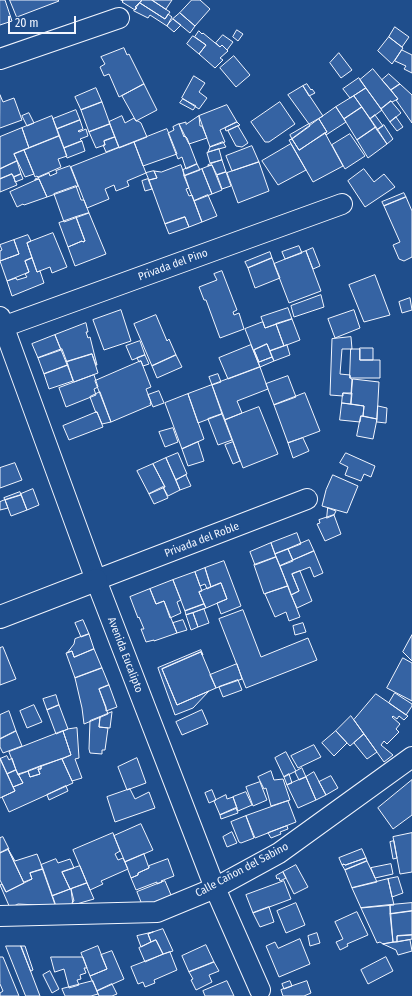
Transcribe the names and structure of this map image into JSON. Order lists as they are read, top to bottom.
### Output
{
  "streets": {
    "street": [
      "Privada del Pino",
      "Privada del Roble",
      "Avenida Eucalipto",
      "Calle Cañon del Sabino"
    ]
  },
  "crossings": [
    ["Privada del Pino", "Avenida Eucalipto"],
    ["Privada del Roble", "Avenida Eucalipto"],
    ["Avenida Eucalipto", "Calle Cañon del Sabino"]
  ],
  "scale_bar": "20 m"
}
